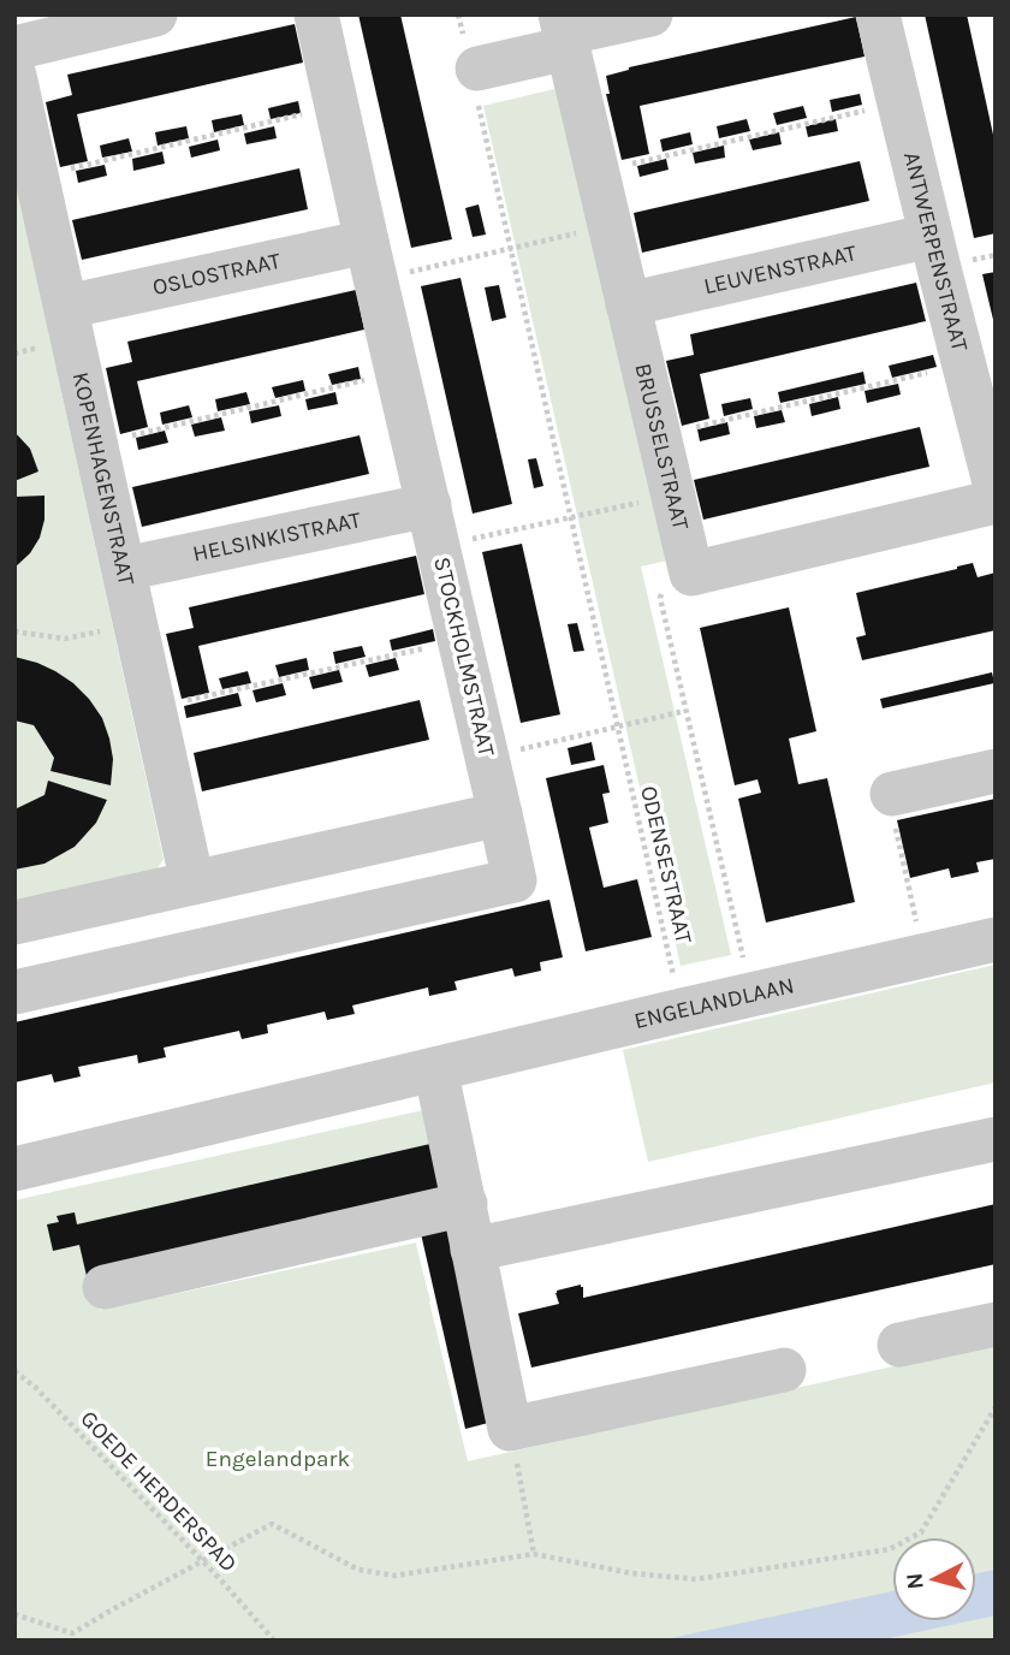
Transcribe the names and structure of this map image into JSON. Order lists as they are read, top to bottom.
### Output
{
  "streets": {
    "street": [
      "ANTWERPENSTRAAT",
      "LEUVENSTRAAT",
      "OSLOSTRAAT",
      "BRUSSELSTRAAT",
      "KOPENHAGENSTRAAT",
      "HELSINKISTRAAT",
      "STOCKHOLMSTRAAT",
      "ENGELANDLAAN"
    ],
    "path": ["ODENSESTRAAT", "GOEDE HERDERSPAD"]
  },
  "crossings": [
    ["ANTWERPENSTRAAT", "LEUVENSTRAAT"],
    ["LEUVENSTRAAT", "BRUSSELSTRAAT"],
    ["OSLOSTRAAT", "KOPENHAGENSTRAAT"],
    ["OSLOSTRAAT", "STOCKHOLMSTRAAT"],
    ["KOPENHAGENSTRAAT", "HELSINKISTRAAT"],
    ["HELSINKISTRAAT", "STOCKHOLMSTRAAT"],
    ["ODENSESTRAAT", "ENGELANDLAAN"]
  ],
  "parks": ["Engelandpark"],
  "north": "left"
}
